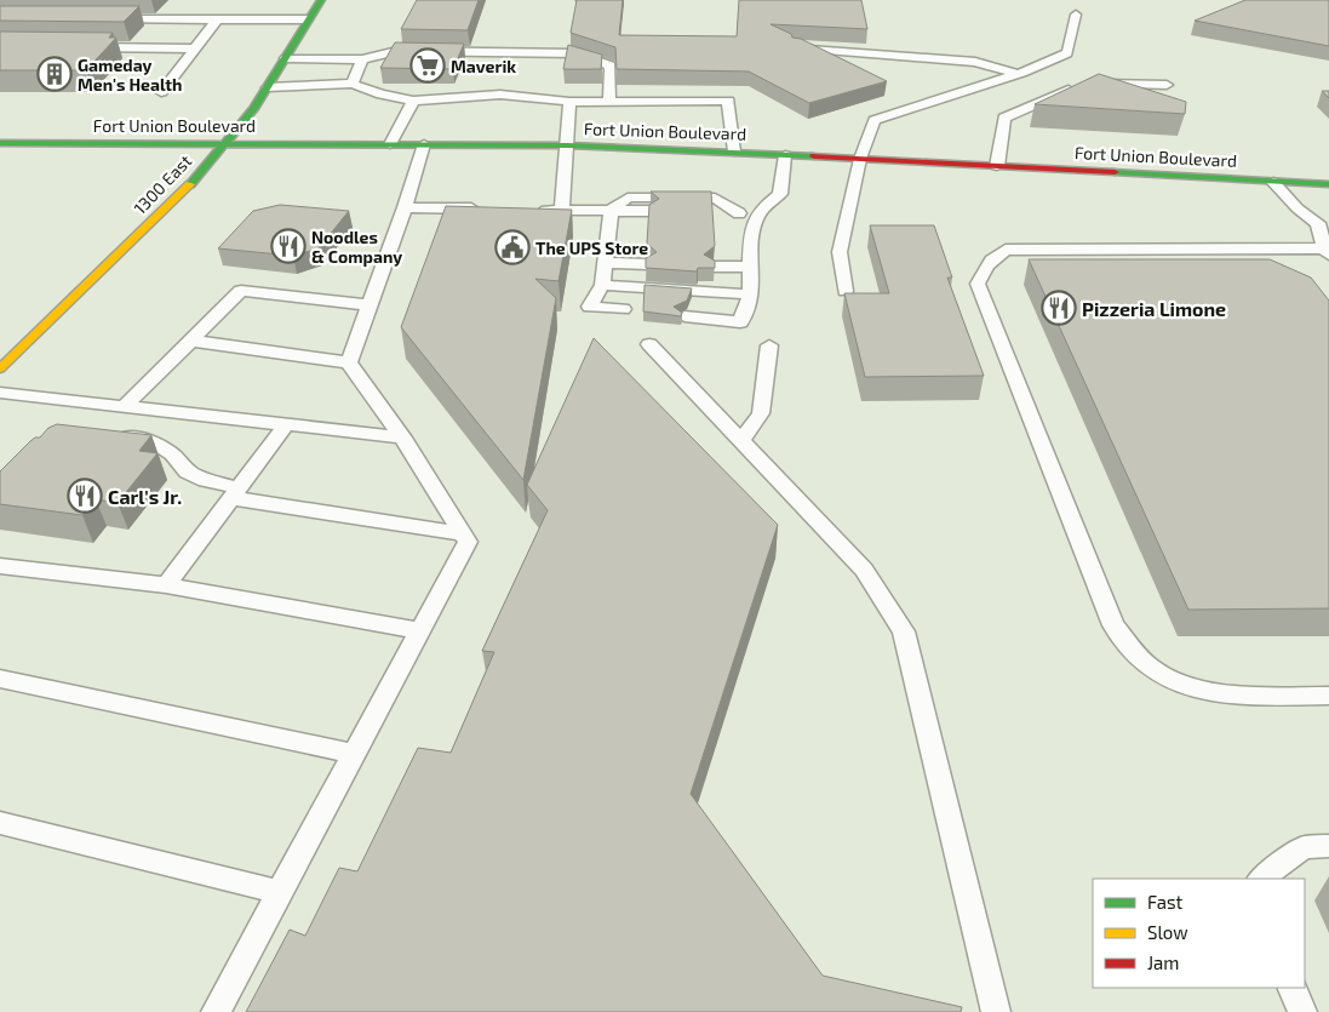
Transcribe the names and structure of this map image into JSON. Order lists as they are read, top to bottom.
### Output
{
  "streets": {
    "main road": ["Fort Union Boulevard", "1300 East"]
  },
  "crossings": [
    ["Fort Union Boulevard", "1300 East"]
  ],
  "places": {
    "supermarket": ["Maverik"],
    "building": ["Gameday Men's Health"],
    "restaurant": ["Noodles & Company", "Pizzeria Limone", "Carl's Jr."],
    "public building": ["The UPS Store"]
  },
  "legend": ["Fast", "Slow", "Jam"]
}
